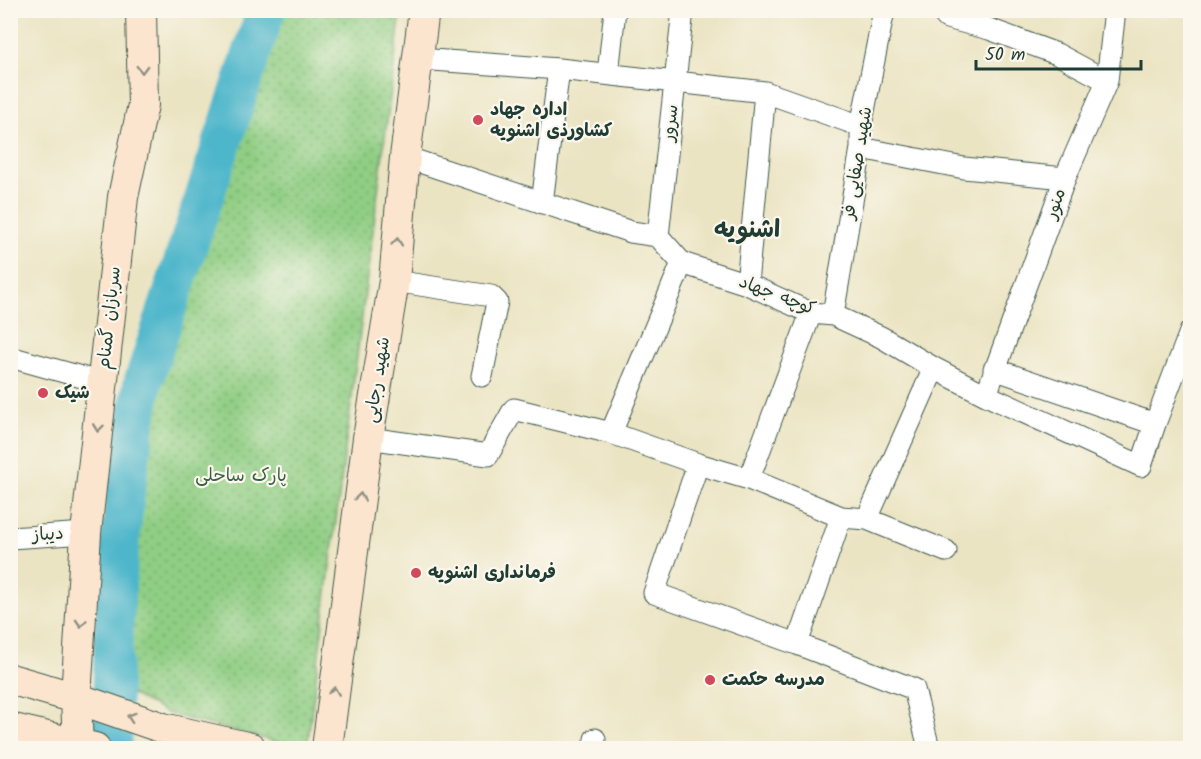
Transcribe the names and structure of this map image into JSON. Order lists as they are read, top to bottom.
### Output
{
  "streets": {
    "street": [
      "سرور",
      "شهید صفایی فر",
      "منور",
      "کوچه جهاد",
      "سربازان گمنام",
      "شهید رجایی",
      "دیباز"
    ]
  },
  "crossings": [
    ["شهید صفایی فر", "کوچه جهاد"],
    ["منور", "کوچه جهاد"],
    ["سربازان گمنام", "دیباز"]
  ],
  "one_way": ["سربازان گمنام", "شهید رجایی"],
  "districts": ["اشنویه"],
  "parks": ["پارک ساحلی"],
  "places": [
    "اداره جهاد کشاورذی اشنویه",
    "شیک",
    "فرمانداری اشنویه",
    "مدرسه حکمت"
  ],
  "scale_bar": "50 m"
}
